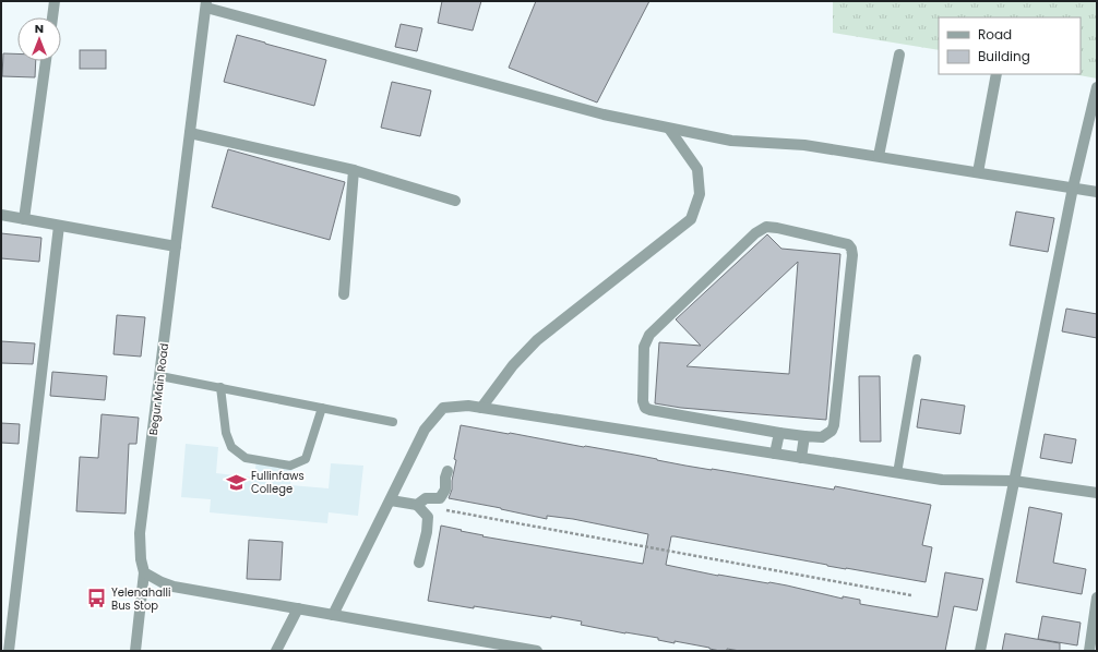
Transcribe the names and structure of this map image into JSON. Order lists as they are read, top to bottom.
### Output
{
  "streets": {
    "street": ["Begur Main Road"]
  },
  "places": {
    "school or university": ["Fullinfaws College"],
    "bus stop": ["Yelenahalli Bus Stop"]
  },
  "legend": ["Road", "Building"],
  "north": "top"
}
